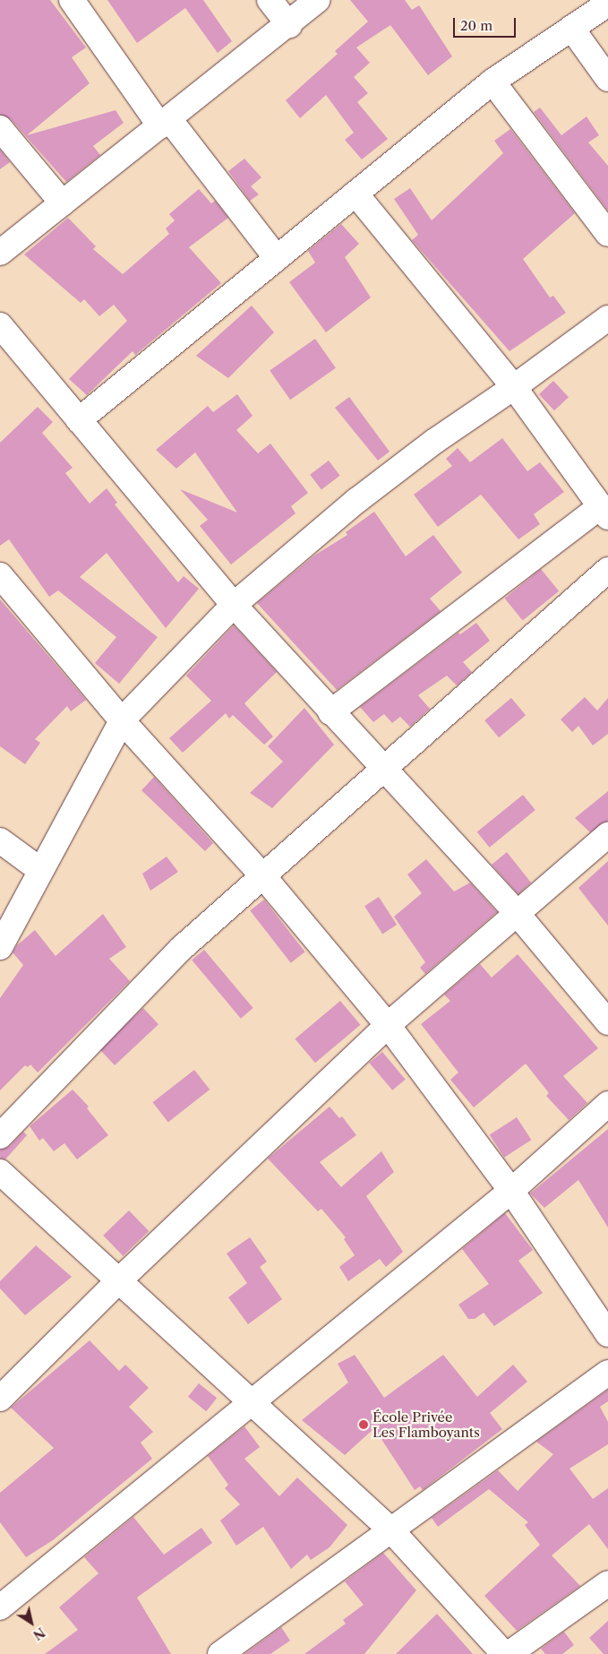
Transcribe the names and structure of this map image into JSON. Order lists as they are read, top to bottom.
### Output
{
  "places": ["École Privée Les Flamboyants"],
  "scale_bar": "20 m",
  "north": "bottom right"
}
